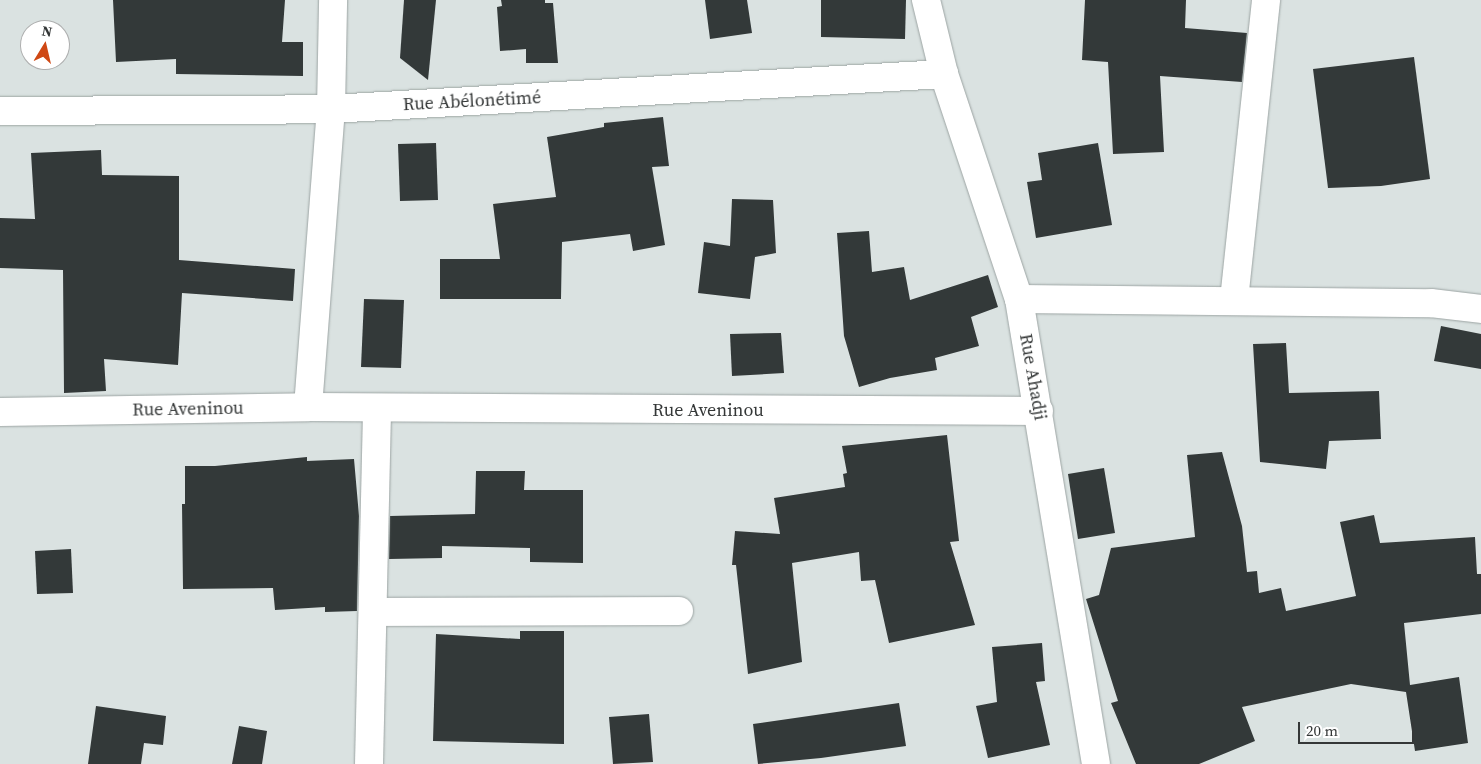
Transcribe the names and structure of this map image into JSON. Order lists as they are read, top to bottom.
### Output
{
  "streets": {
    "street": ["Rue Abélonétimé", "Rue Ahadji", "Rue Aveninou"]
  },
  "crossings": [
    ["Rue Abélonétimé", "Rue Ahadji"],
    ["Rue Ahadji", "Rue Aveninou"]
  ],
  "scale_bar": "20 m",
  "north": "top"
}
